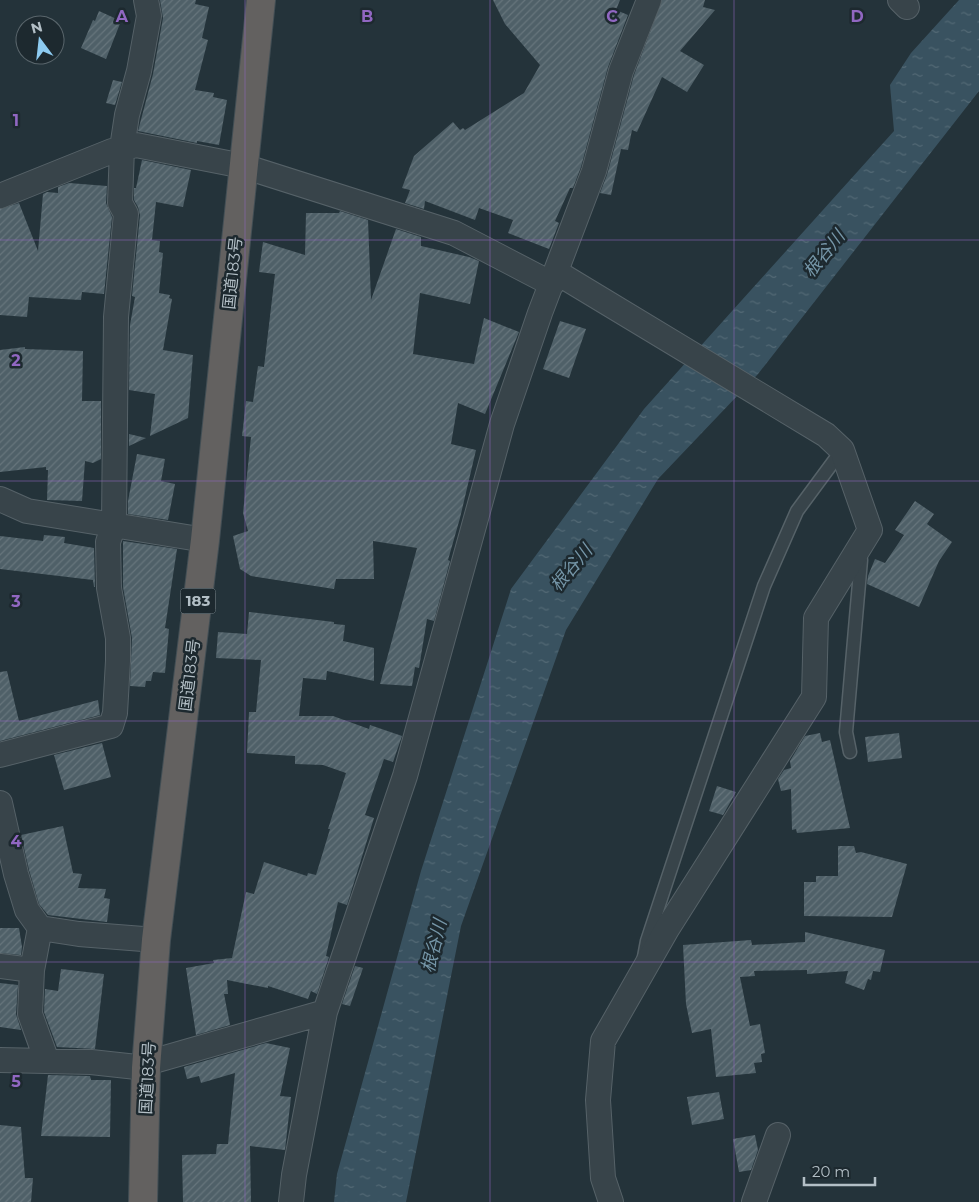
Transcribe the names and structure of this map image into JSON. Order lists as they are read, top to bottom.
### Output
{
  "streets": {
    "highway": ["国道183号", "183"]
  },
  "water": ["根谷川"],
  "scale_bar": "20 m",
  "north": "top",
  "grid": {
    "columns": [
      "A",
      "B",
      "C",
      "D"
    ],
    "rows": [
      "1",
      "2",
      "3",
      "4",
      "5"
    ]
  }
}
